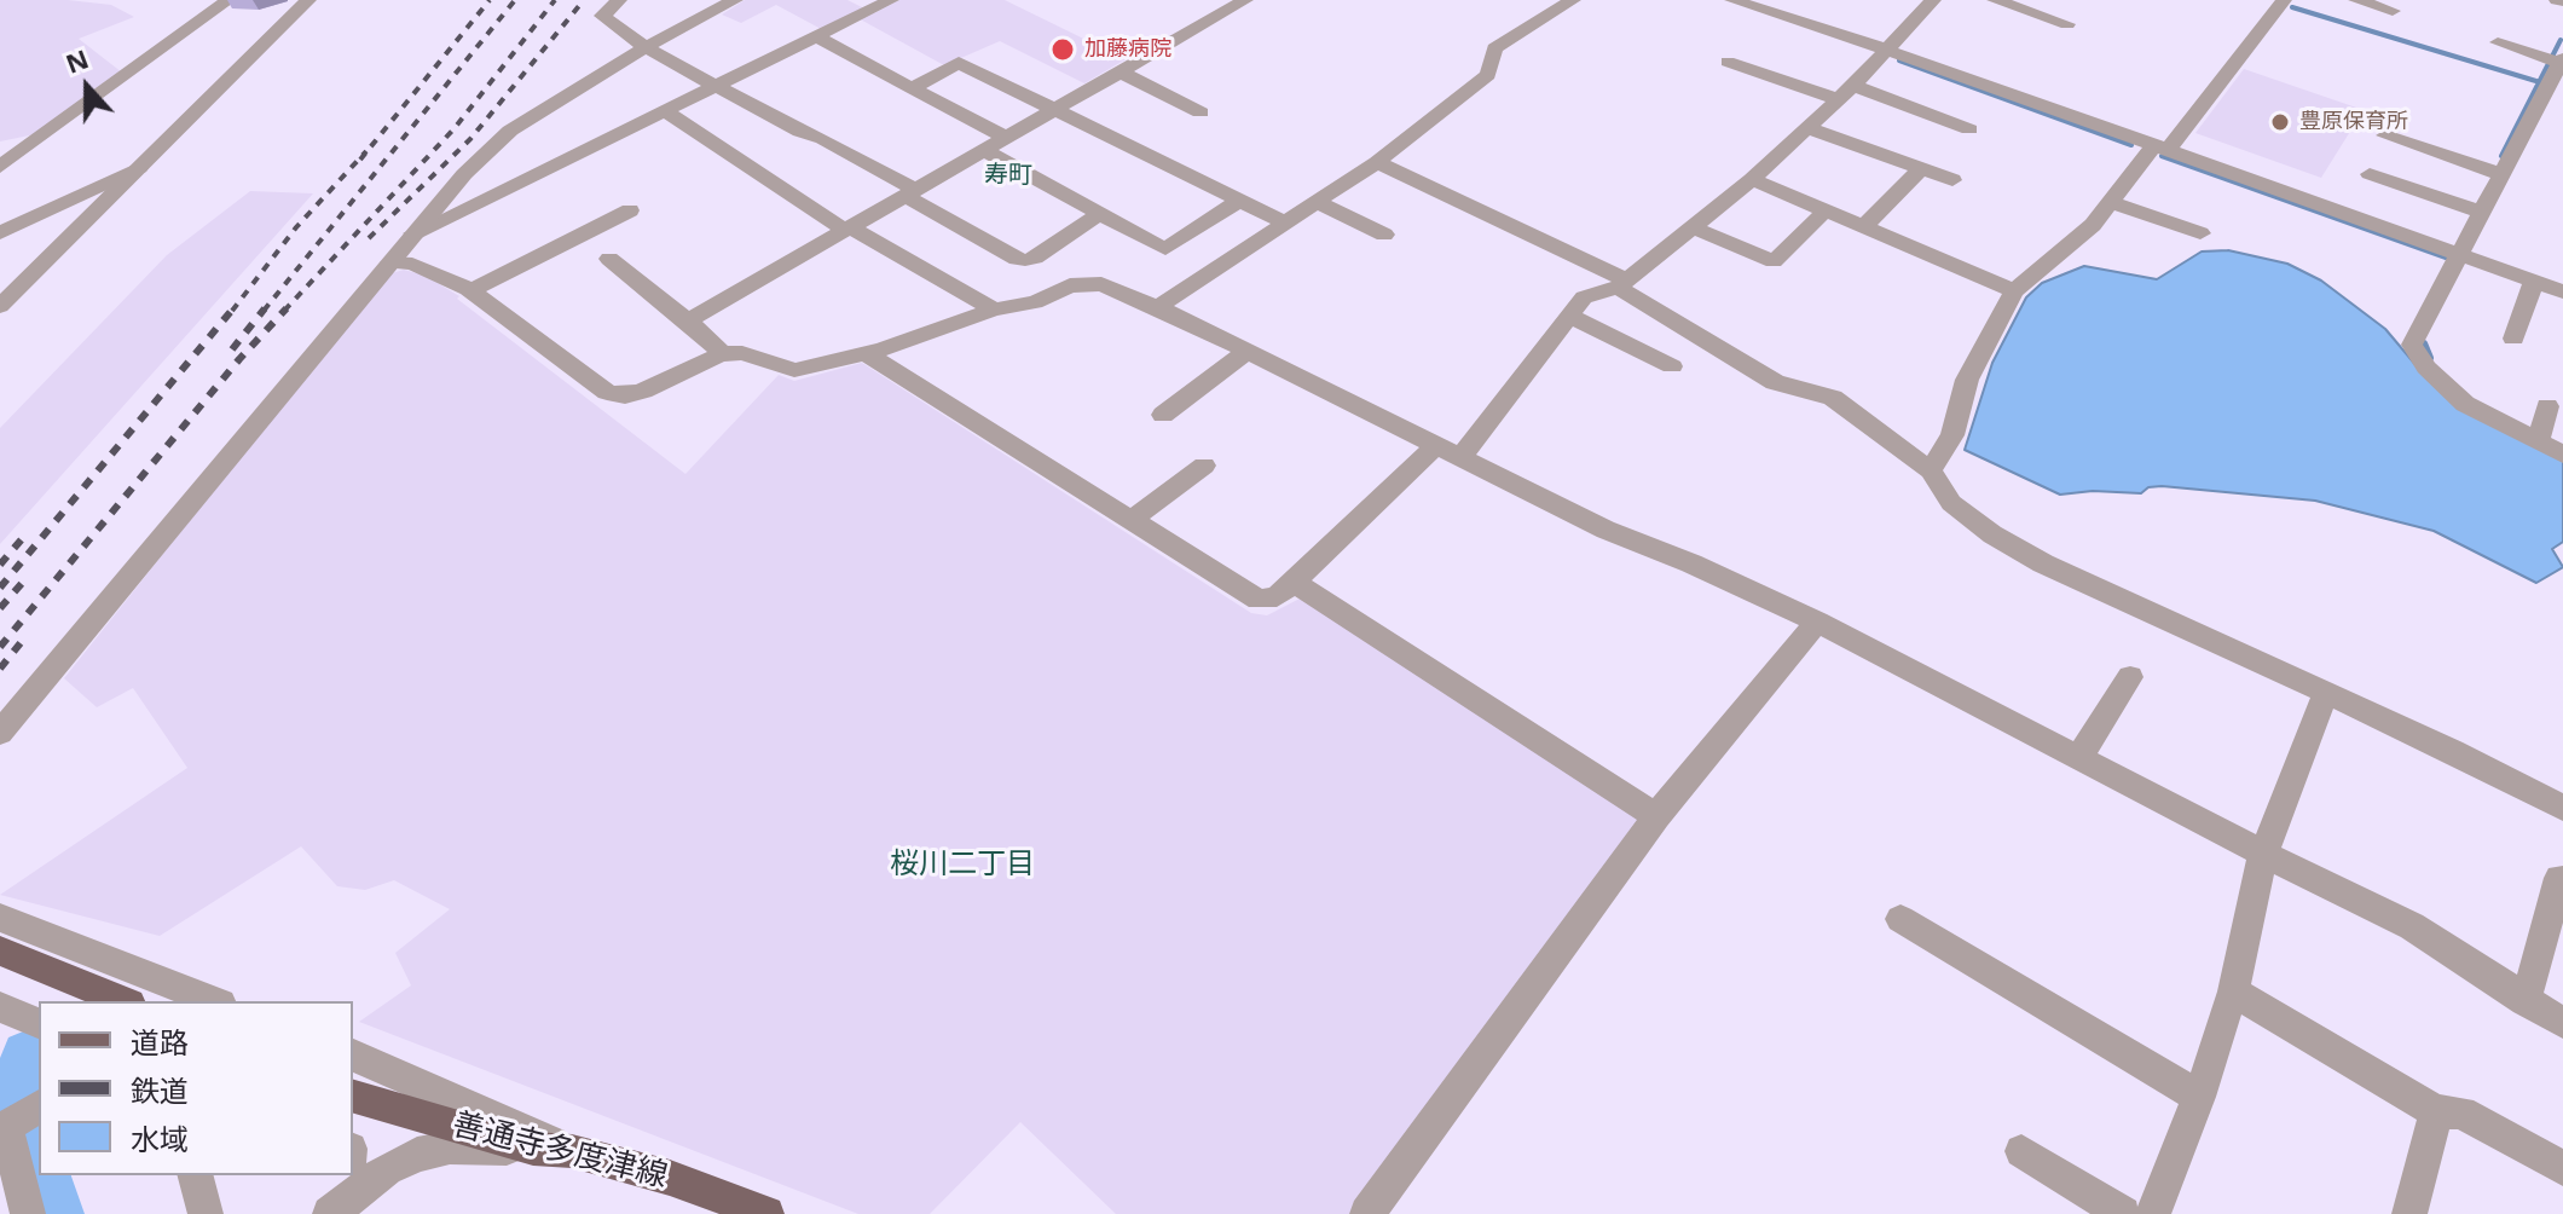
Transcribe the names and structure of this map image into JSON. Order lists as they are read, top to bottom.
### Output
{
  "streets": {
    "main road": ["善通寺多度津線"]
  },
  "districts": ["寿町", "桜川二丁目"],
  "places": ["加藤病院", "豊原保育所"],
  "legend": ["道路", "鉄道", "水域"],
  "north": "top"
}
